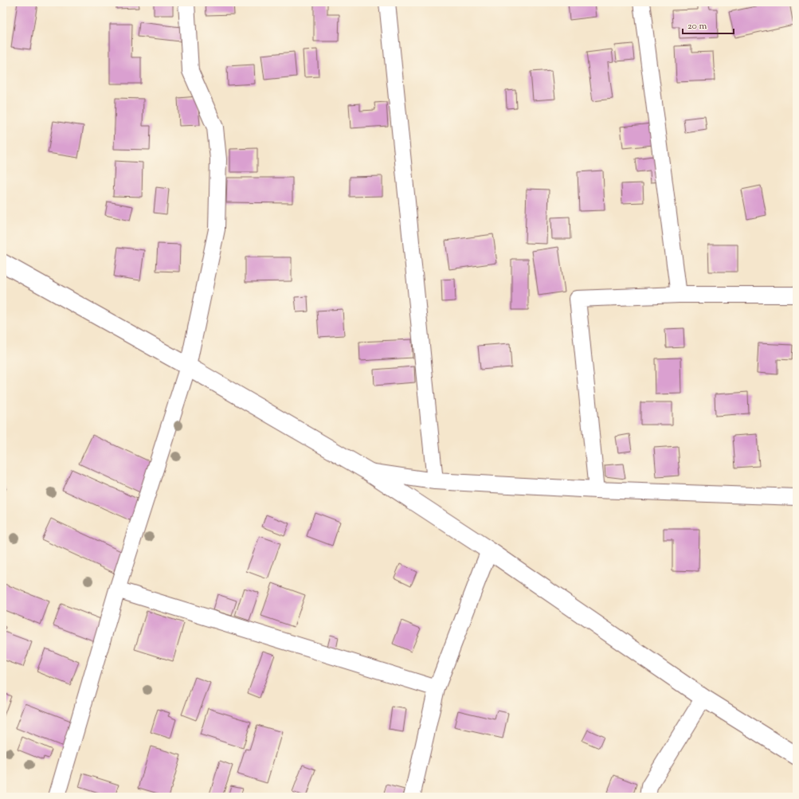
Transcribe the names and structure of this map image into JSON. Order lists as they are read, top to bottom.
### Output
{
  "scale_bar": "20 m"
}
